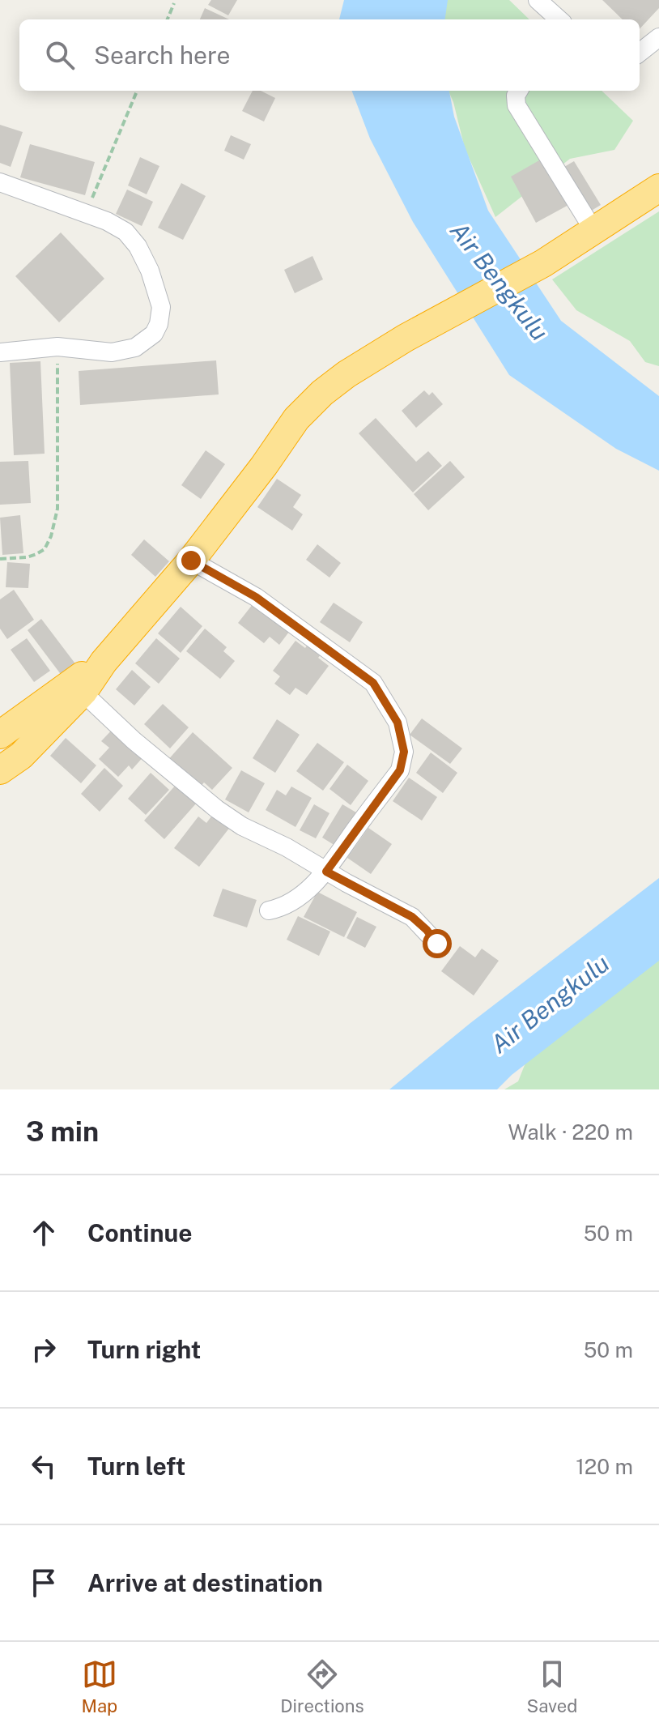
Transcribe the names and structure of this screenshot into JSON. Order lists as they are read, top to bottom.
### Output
{
  "water": ["Air Bengkulu"],
  "page": {
    "search": "Search here",
    "heading": ["3 min", "Walk · 220 m"],
    "list": [
      ["Continue", "50 m"],
      ["Turn right", "50 m"],
      ["Turn left", "120 m"],
      "Arrive at destination"
    ],
    "nav": ["Map", "Directions", "Saved"]
  }
}
